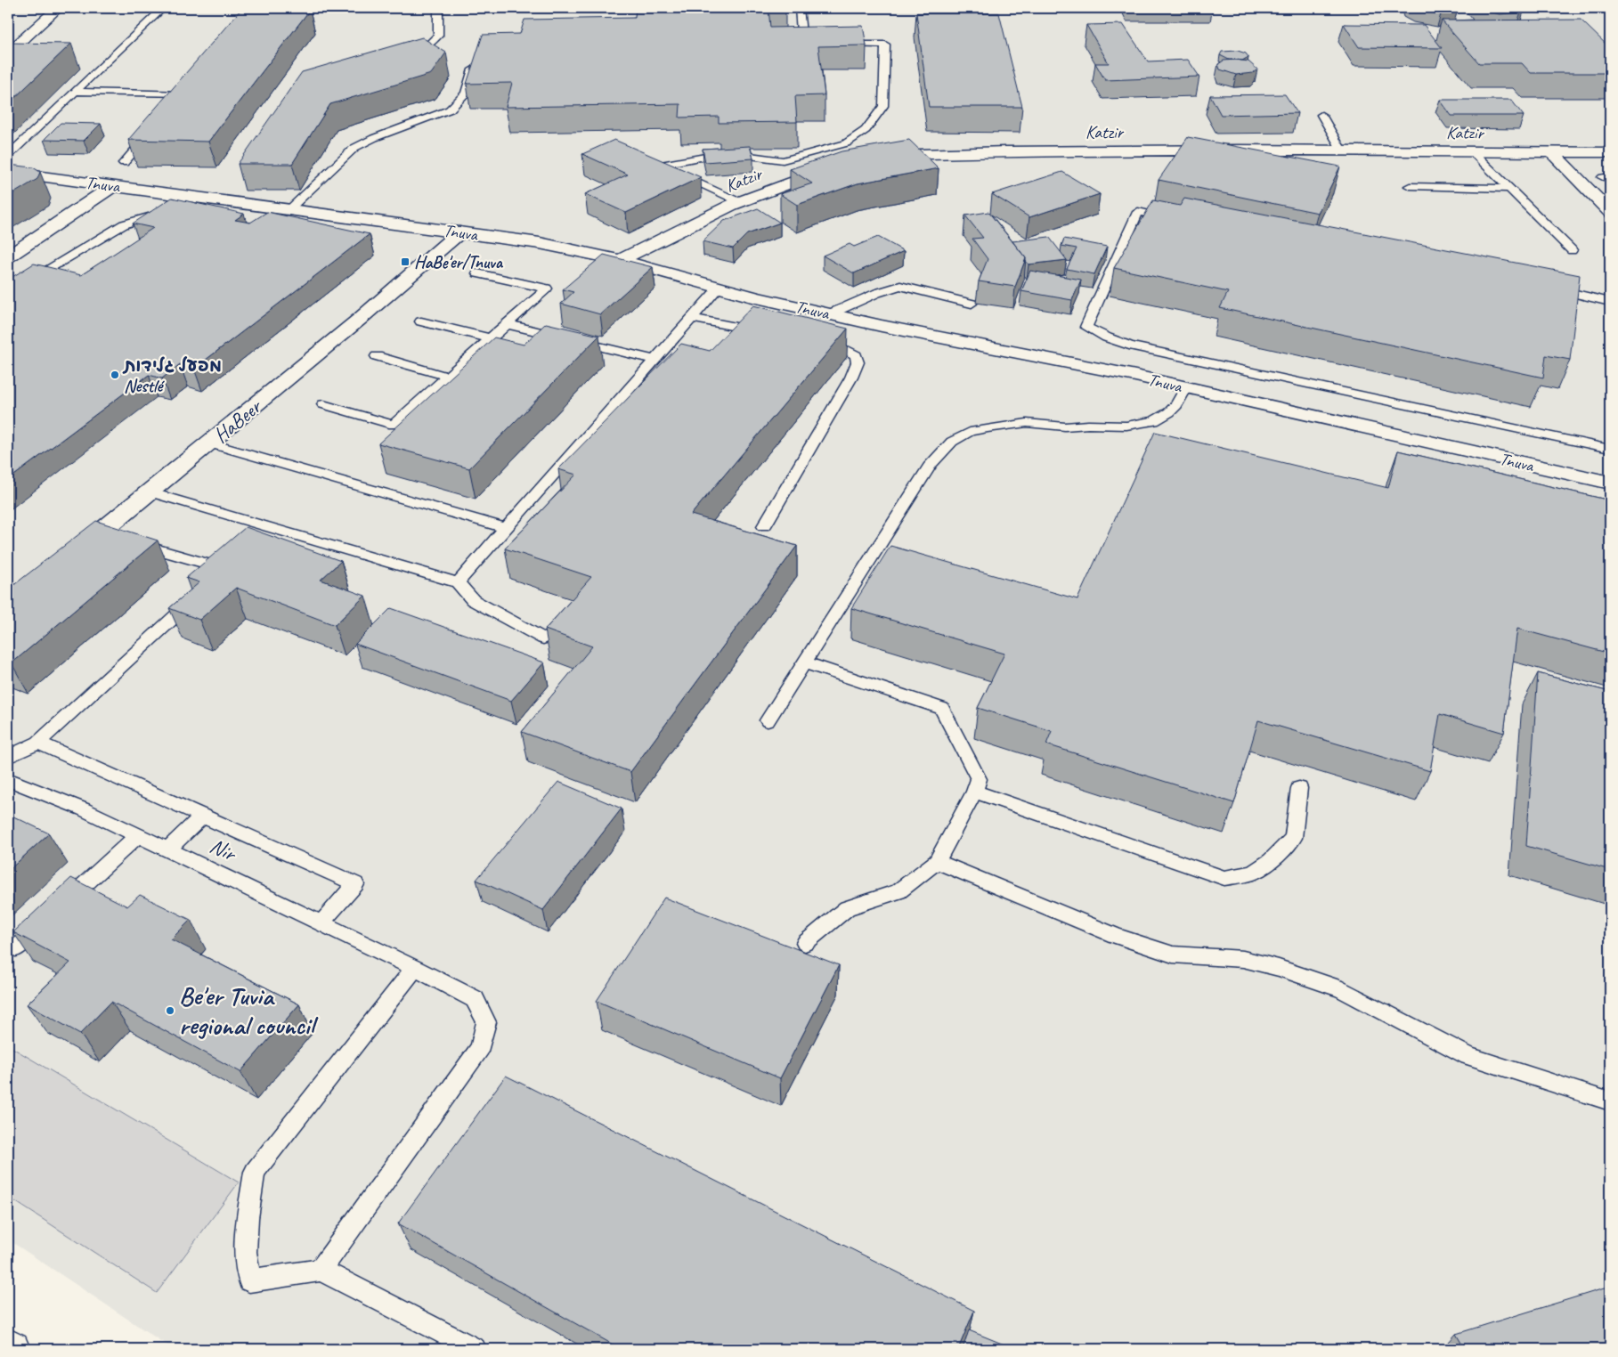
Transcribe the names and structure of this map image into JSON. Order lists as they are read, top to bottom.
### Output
{
  "streets": {
    "main road": ["Katzir", "Tnuva", "HaBeer"],
    "lane": ["Nir"]
  },
  "crossings": [
    ["Katzir", "Tnuva"],
    ["Tnuva", "HaBeer"]
  ],
  "places": {
    "transit": ["HaBe'er/Tnuva"],
    "other": ["מפעל גלידות Nestlé", "Be'er Tuvia regional council"]
  }
}
